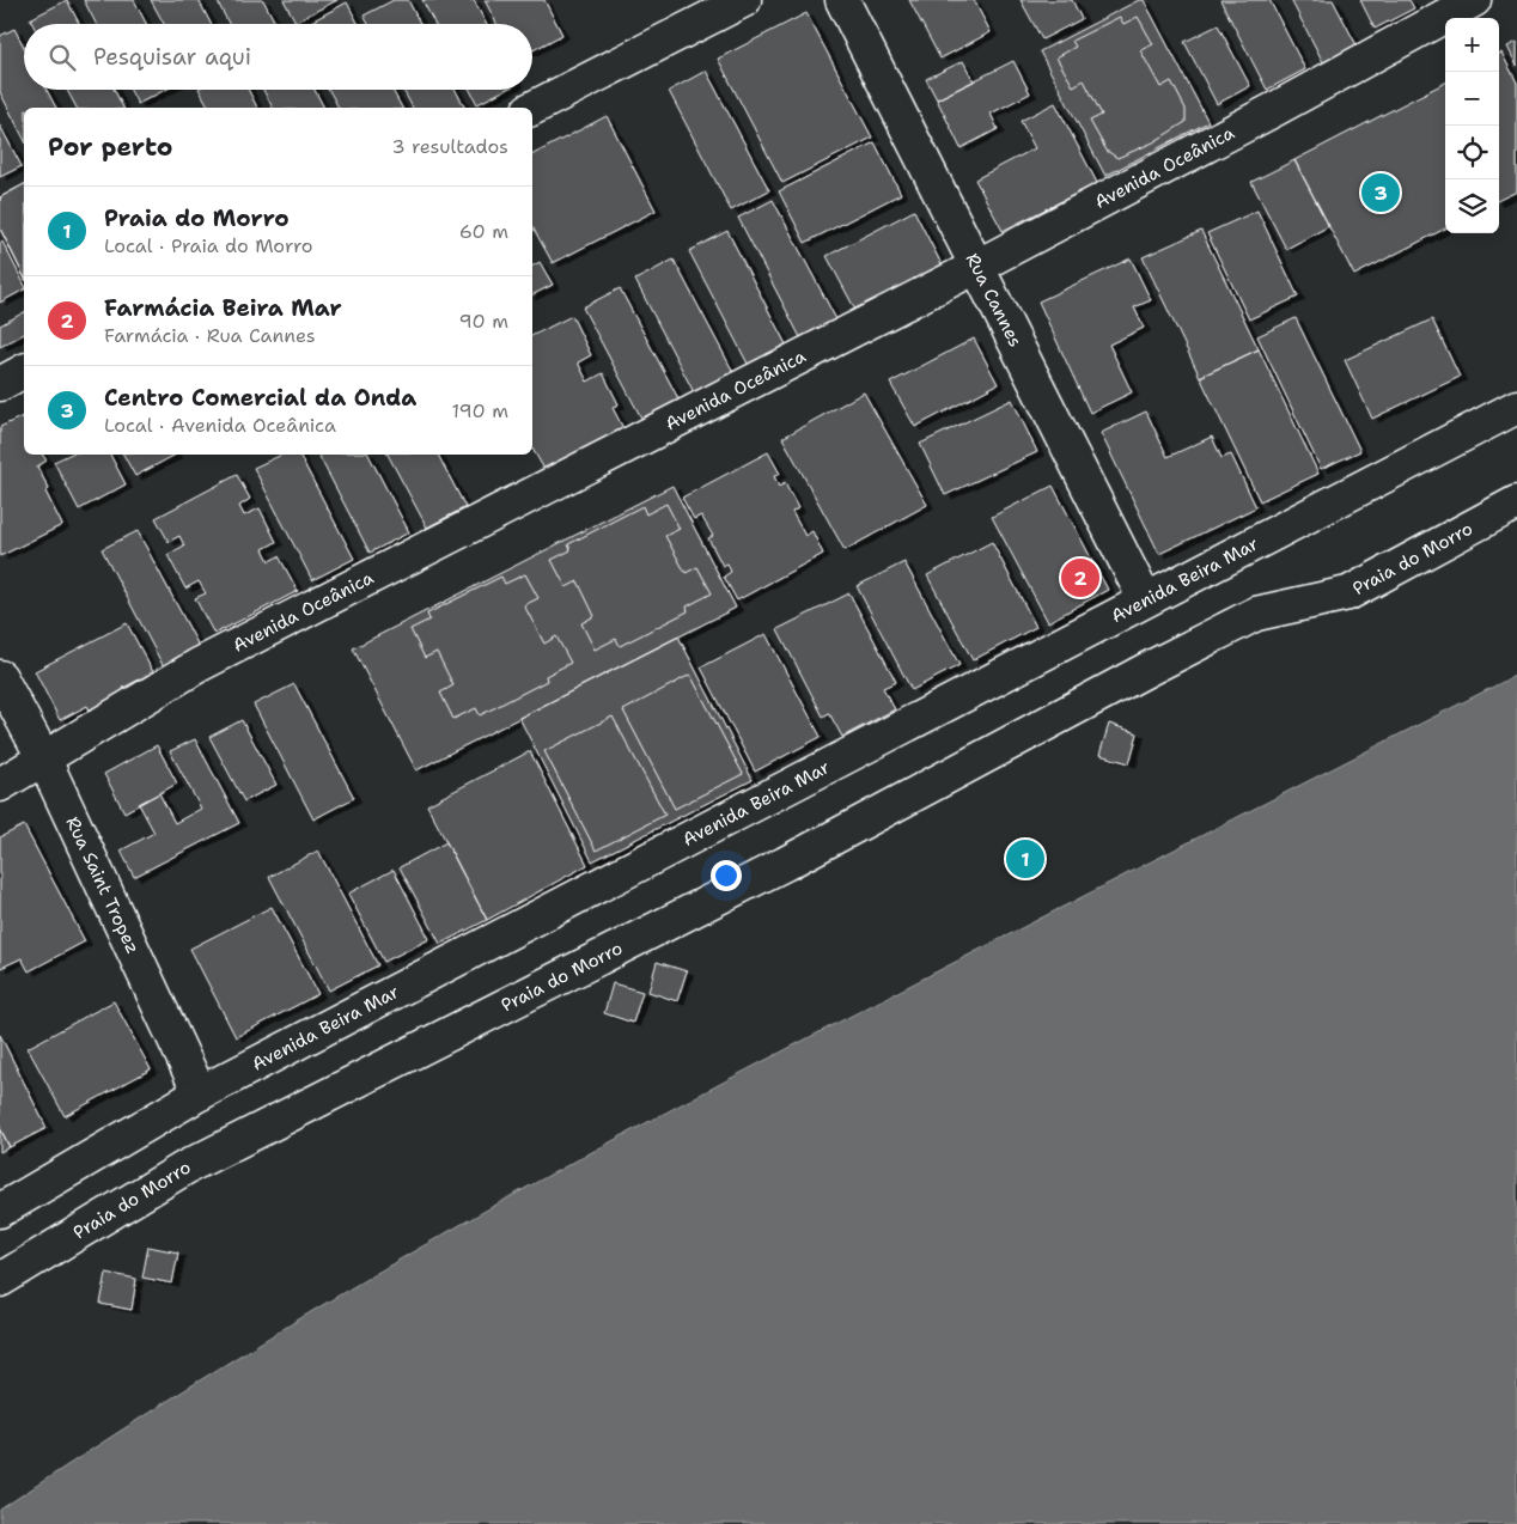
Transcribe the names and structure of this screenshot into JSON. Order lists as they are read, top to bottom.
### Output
{
  "streets": {
    "street": [
      "Avenida Oceânica",
      "Rua Cannes",
      "Praia do Morro",
      "Avenida Beira Mar",
      "Rua Saint Tropez"
    ]
  },
  "crossings": [
    ["Avenida Oceânica", "Rua Cannes"],
    ["Avenida Oceânica", "Rua Saint Tropez"],
    ["Rua Cannes", "Avenida Beira Mar"],
    ["Avenida Beira Mar", "Rua Saint Tropez"]
  ],
  "page": {
    "map_buttons": ["+", "−"],
    "search": "Pesquisar aqui",
    "heading": ["Por perto", "3 resultados"],
    "pins": ["3", "2", "1"],
    "list": [
      {
        "mark": "1",
        "name": "Praia do Morro",
        "note": "Local · Praia do Morro",
        "value": "60 m"
      },
      {
        "mark": "2",
        "name": "Farmácia Beira Mar",
        "note": "Farmácia · Rua Cannes",
        "value": "90 m"
      },
      {
        "mark": "3",
        "name": "Centro Comercial da Onda",
        "note": "Local · Avenida Oceânica",
        "value": "190 m"
      }
    ]
  }
}
